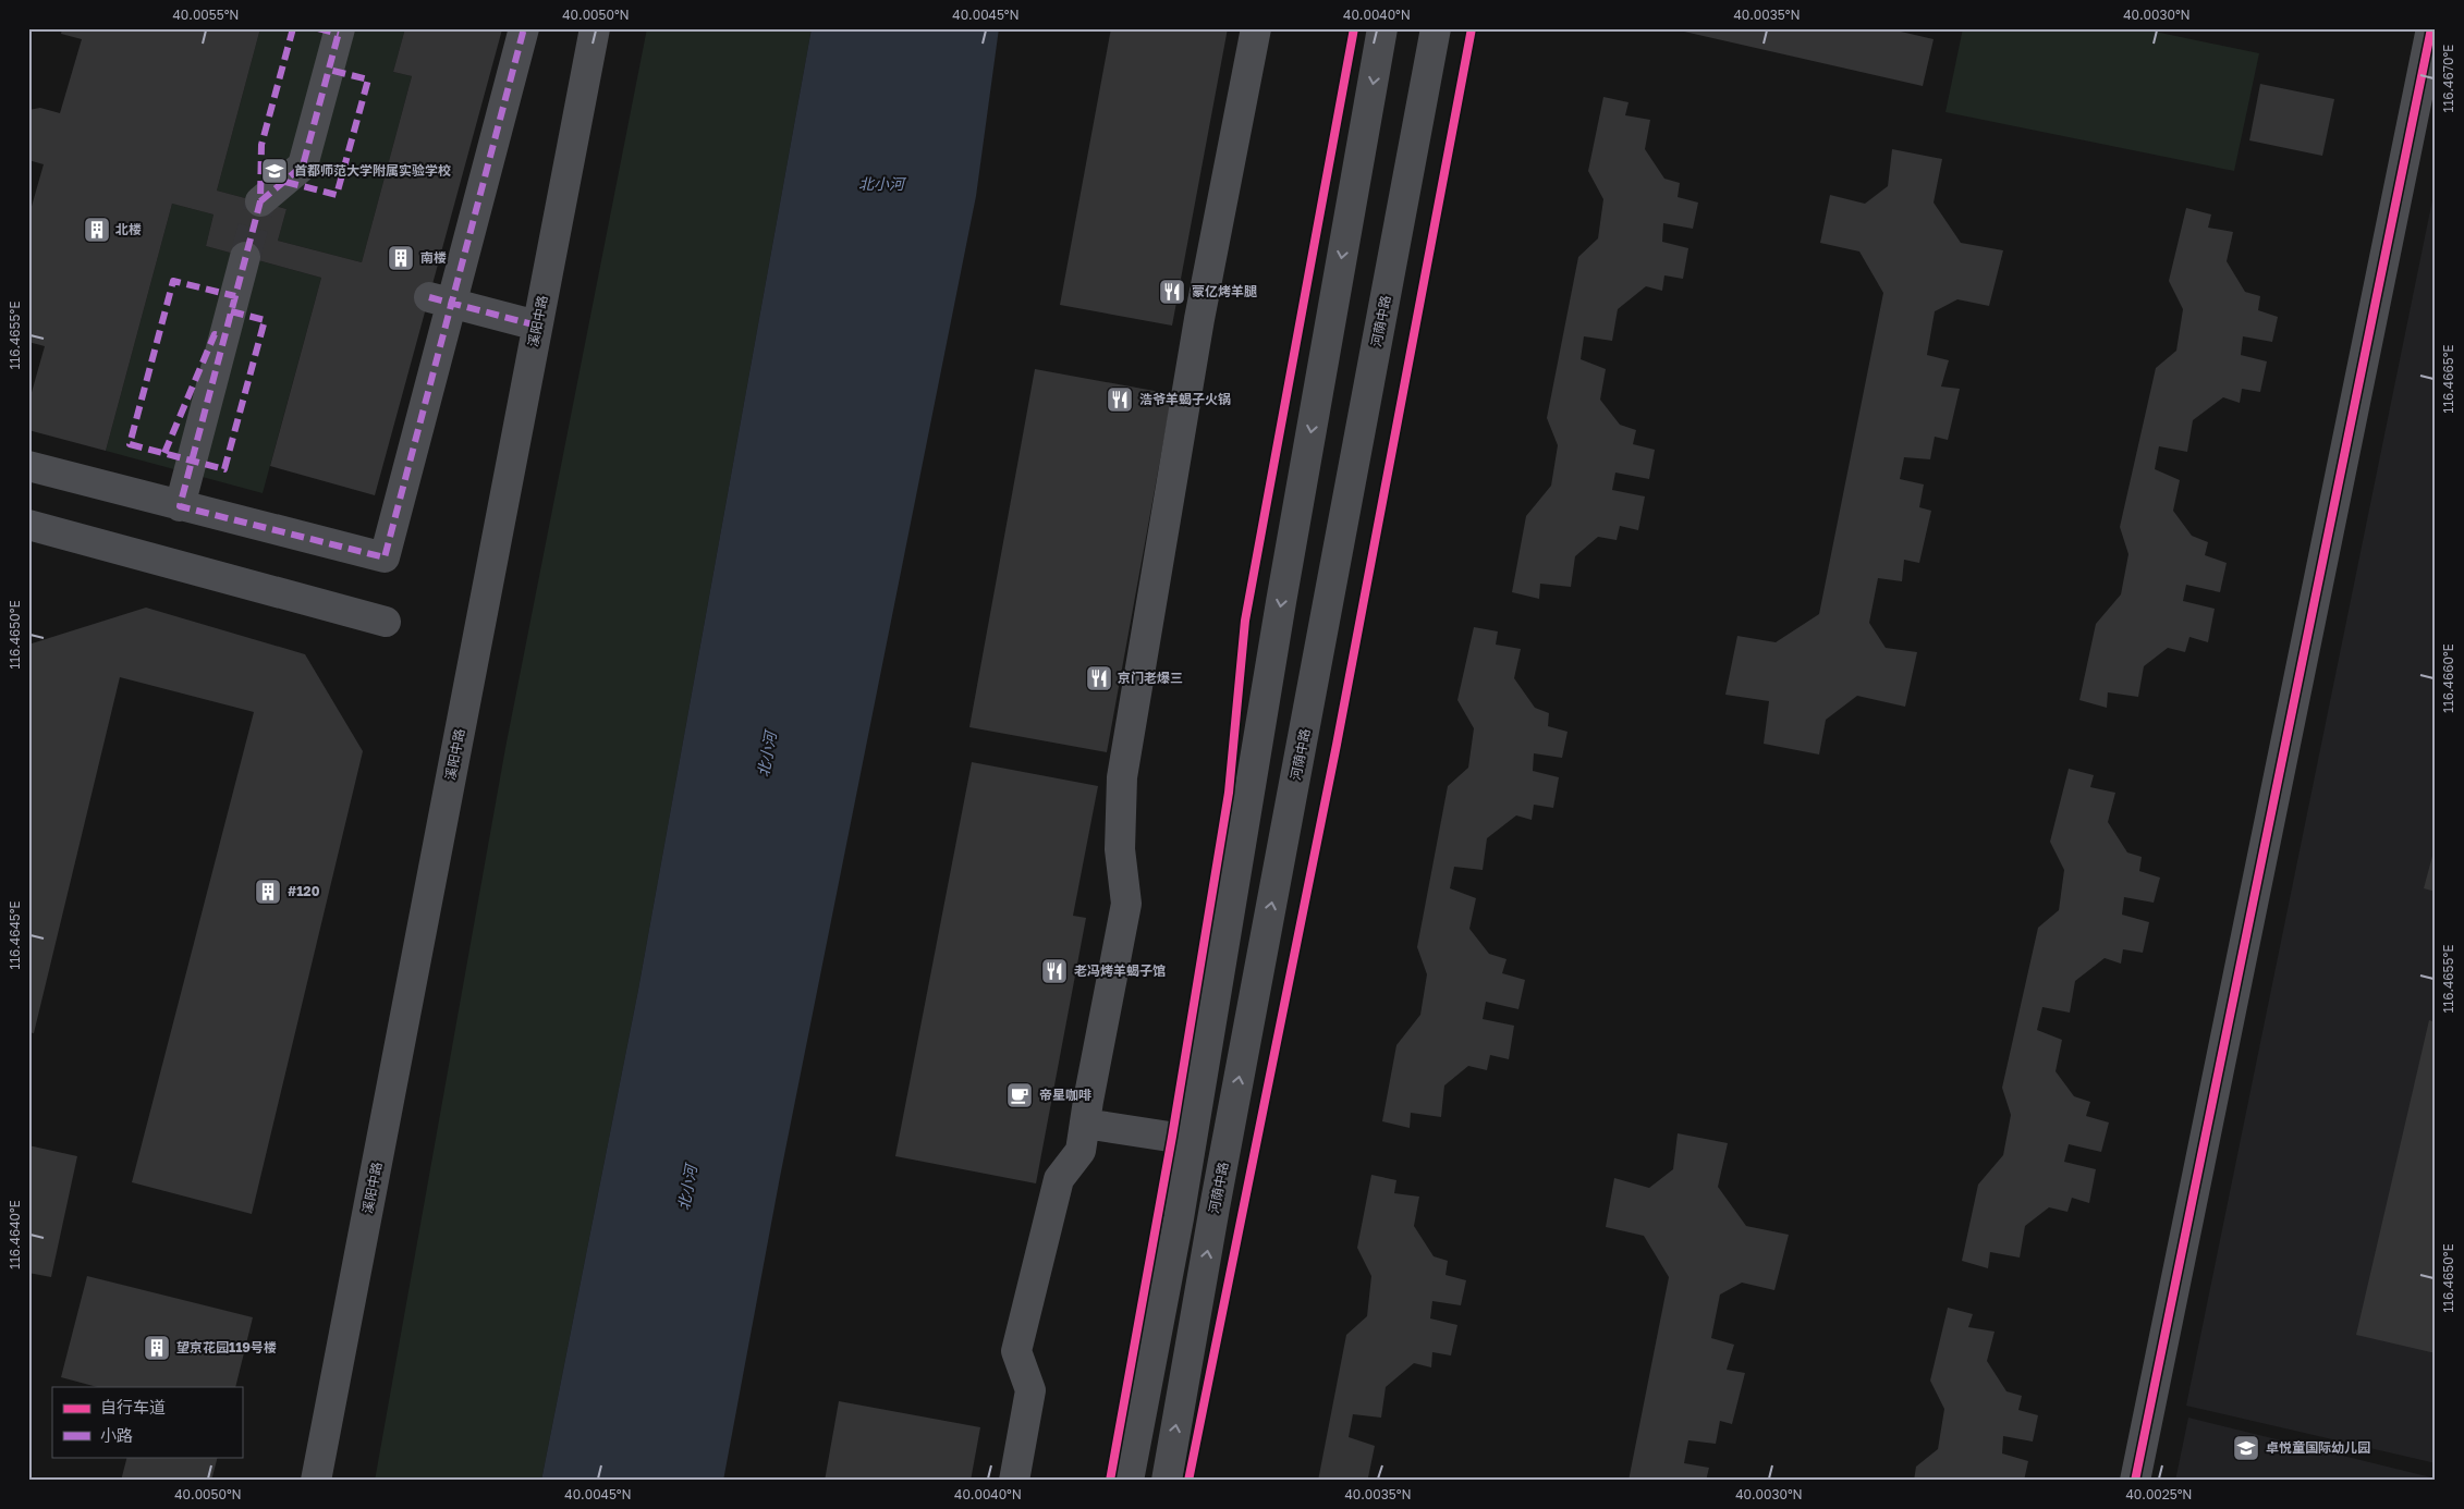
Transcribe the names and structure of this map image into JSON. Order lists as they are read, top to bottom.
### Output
{
  "streets": {
    "street": ["溪阳中路", "河荫中路"]
  },
  "water": ["北小河"],
  "places": {
    "school or university": ["首都师范大学附属实验学校", "卓悦童国际幼儿园"],
    "building": [
      "北楼",
      "南楼",
      "#120",
      "望京花园119号楼"
    ],
    "restaurant": [
      "蒙亿烤羊腿",
      "浩爷羊蝎子火锅",
      "京门老爆三",
      "老冯烤羊蝎子馆"
    ],
    "cafe": ["帝星咖啡"]
  },
  "legend": ["自行车道", "小路"],
  "coordinates": [
    "40.0055°N",
    "40.0050°N",
    "40.0045°N",
    "40.0040°N",
    "40.0035°N",
    "40.0030°N",
    "116.4670°E",
    "116.4655°E",
    "116.4665°E",
    "116.4650°E",
    "116.4660°E",
    "116.4645°E",
    "116.4640°E",
    "40.0025°N"
  ]
}
